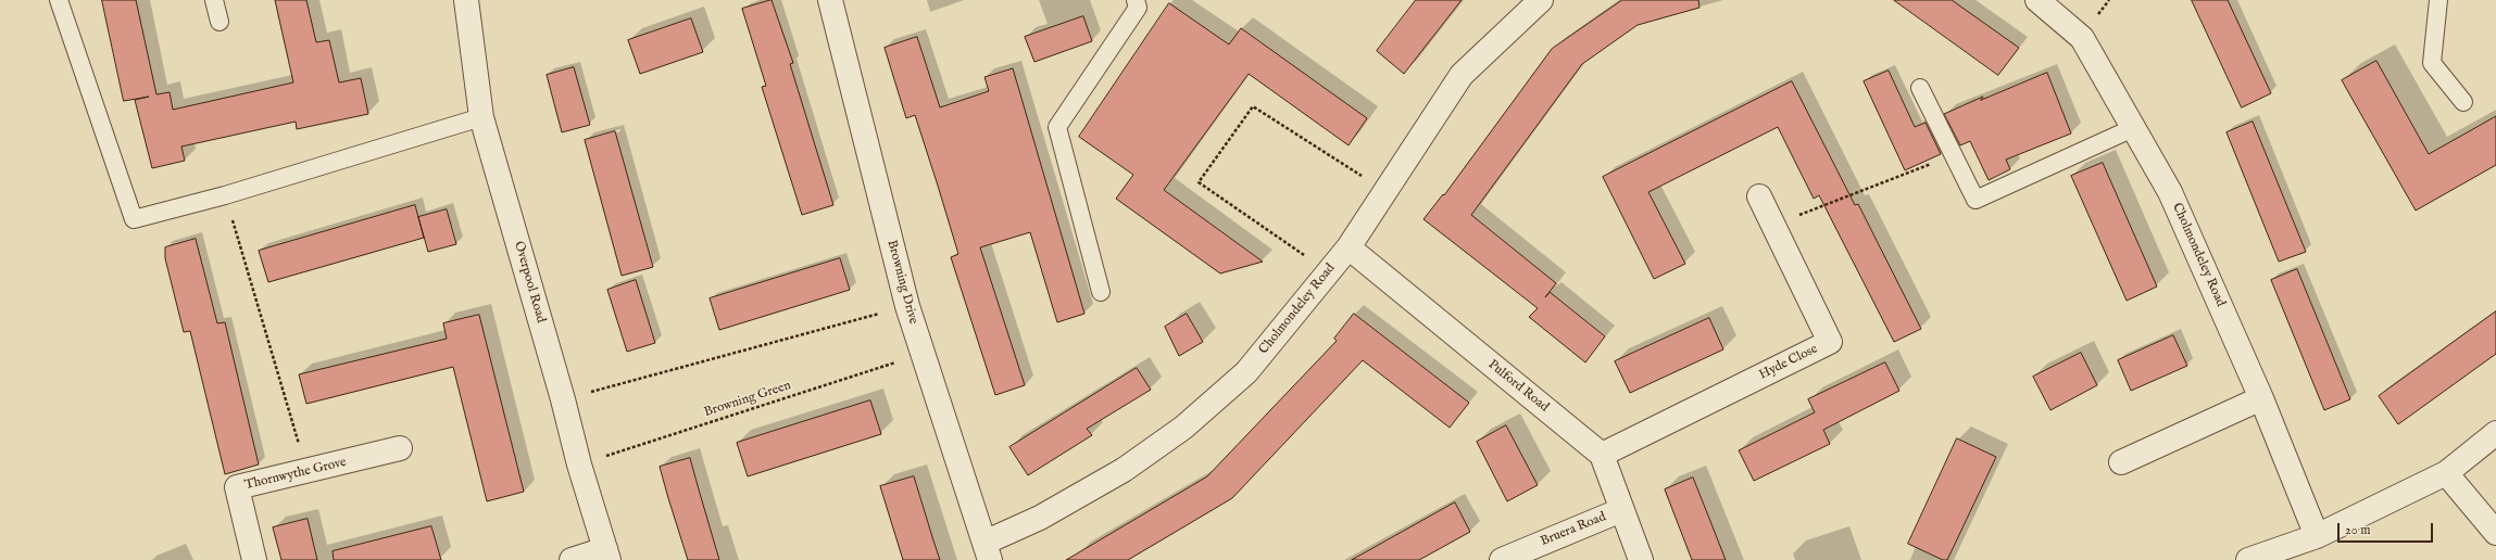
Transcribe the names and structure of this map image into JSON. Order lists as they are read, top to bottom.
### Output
{
  "streets": {
    "street": [
      "Cholmondeley Road",
      "Overpool Road",
      "Browning Drive",
      "Hyde Close",
      "Pulford Road",
      "Thornwythe Grove",
      "Bruera Road"
    ],
    "path": ["Browning Green"]
  },
  "crossings": [
    ["Cholmondeley Road", "Browning Drive"],
    ["Cholmondeley Road", "Pulford Road"],
    ["Overpool Road", "Browning Green"],
    ["Browning Drive", "Browning Green"],
    ["Hyde Close", "Pulford Road"]
  ],
  "scale_bar": "20 m"
}
